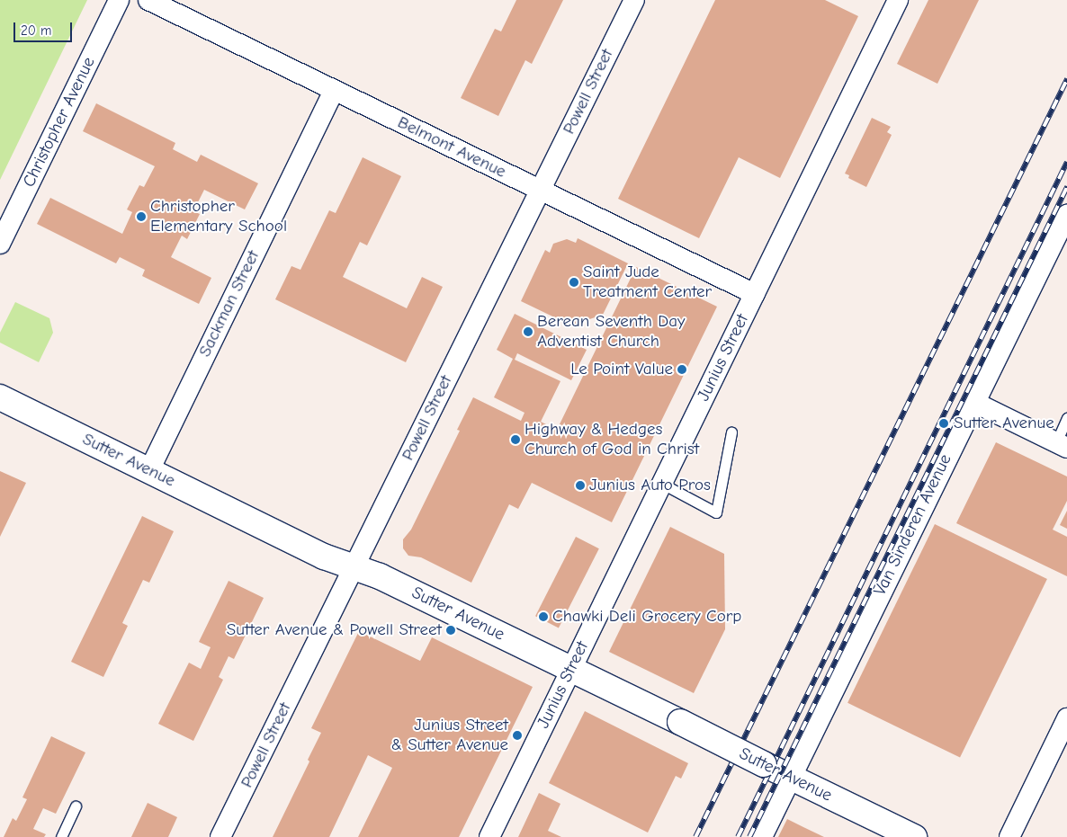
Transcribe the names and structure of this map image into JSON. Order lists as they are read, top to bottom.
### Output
{
  "streets": {
    "street": [
      "Powell Street",
      "Christopher Avenue",
      "Belmont Avenue",
      "Sackman Street",
      "Junius Street",
      "Sutter Avenue",
      "Van Sinderen Avenue"
    ]
  },
  "crossings": [
    ["Powell Street", "Belmont Avenue"],
    ["Powell Street", "Sutter Avenue"],
    ["Belmont Avenue", "Sackman Street"],
    ["Belmont Avenue", "Junius Street"],
    ["Sackman Street", "Sutter Avenue"],
    ["Junius Street", "Sutter Avenue"],
    ["Sutter Avenue", "Van Sinderen Avenue"]
  ],
  "places": [
    "Christopher Elementary School",
    "Saint Jude Treatment Center",
    "Berean Seventh Day Adventist Church",
    "Le Point Value",
    "Sutter Avenue",
    "Highway & Hedges Church of God in Christ",
    "Junius Auto Pros",
    "Chawki Deli Grocery Corp",
    "Sutter Avenue & Powell Street",
    "Junius Street & Sutter Avenue"
  ],
  "scale_bar": "20 m"
}
